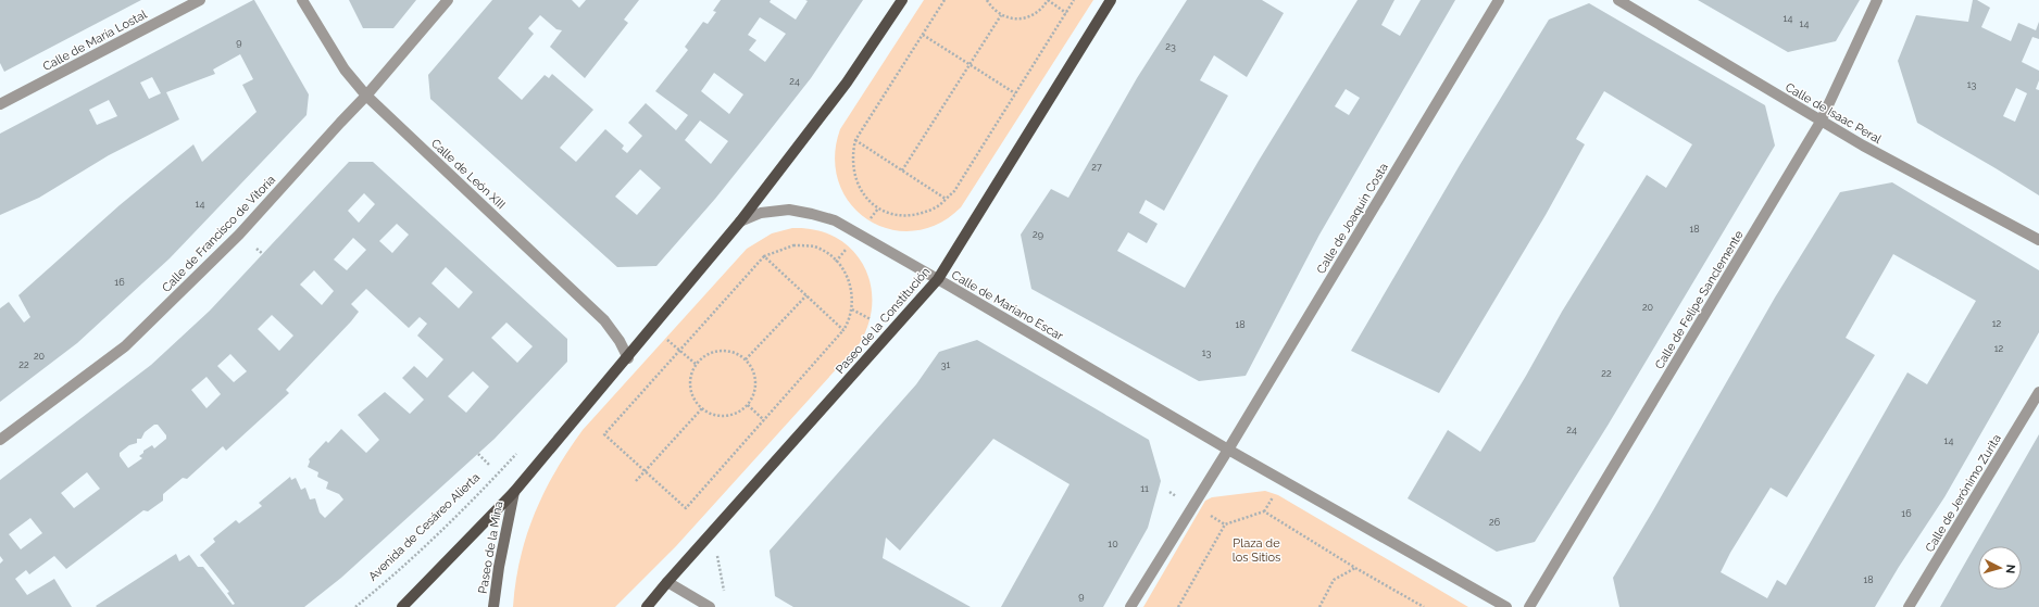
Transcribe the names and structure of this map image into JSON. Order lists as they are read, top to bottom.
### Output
{
  "streets": {
    "main road": ["Paseo de la Constitución", "Paseo de la Mina"],
    "street": [
      "Calle de María Lostal",
      "Calle de Isaac Peral",
      "Calle de León XIII",
      "Calle de Joaquín Costa",
      "Calle de Francisco de Vitoria",
      "Calle de Felipe Sanclemente",
      "Calle de Mariano Escar",
      "Calle de Jerónimo Zurita"
    ],
    "path": ["Avenida de Cesáreo Alierta"]
  },
  "crossings": [
    ["Calle de Isaac Peral", "Calle de Felipe Sanclemente"],
    ["Calle de León XIII", "Calle de Francisco de Vitoria"],
    ["Calle de Joaquín Costa", "Calle de Mariano Escar"],
    ["Calle de Mariano Escar", "Paseo de la Constitución"]
  ],
  "parks": ["Plaza de los Sitios"],
  "house_numbers": [
    "14",
    "14",
    "9",
    "23",
    "24",
    "13",
    "27",
    "14",
    "18",
    "29",
    "16",
    "20",
    "12",
    "18",
    "12",
    "13",
    "20",
    "22",
    "31",
    "22",
    "24",
    "14",
    "11",
    "16",
    "26",
    "10",
    "18",
    "9"
  ],
  "north": "right"
}
